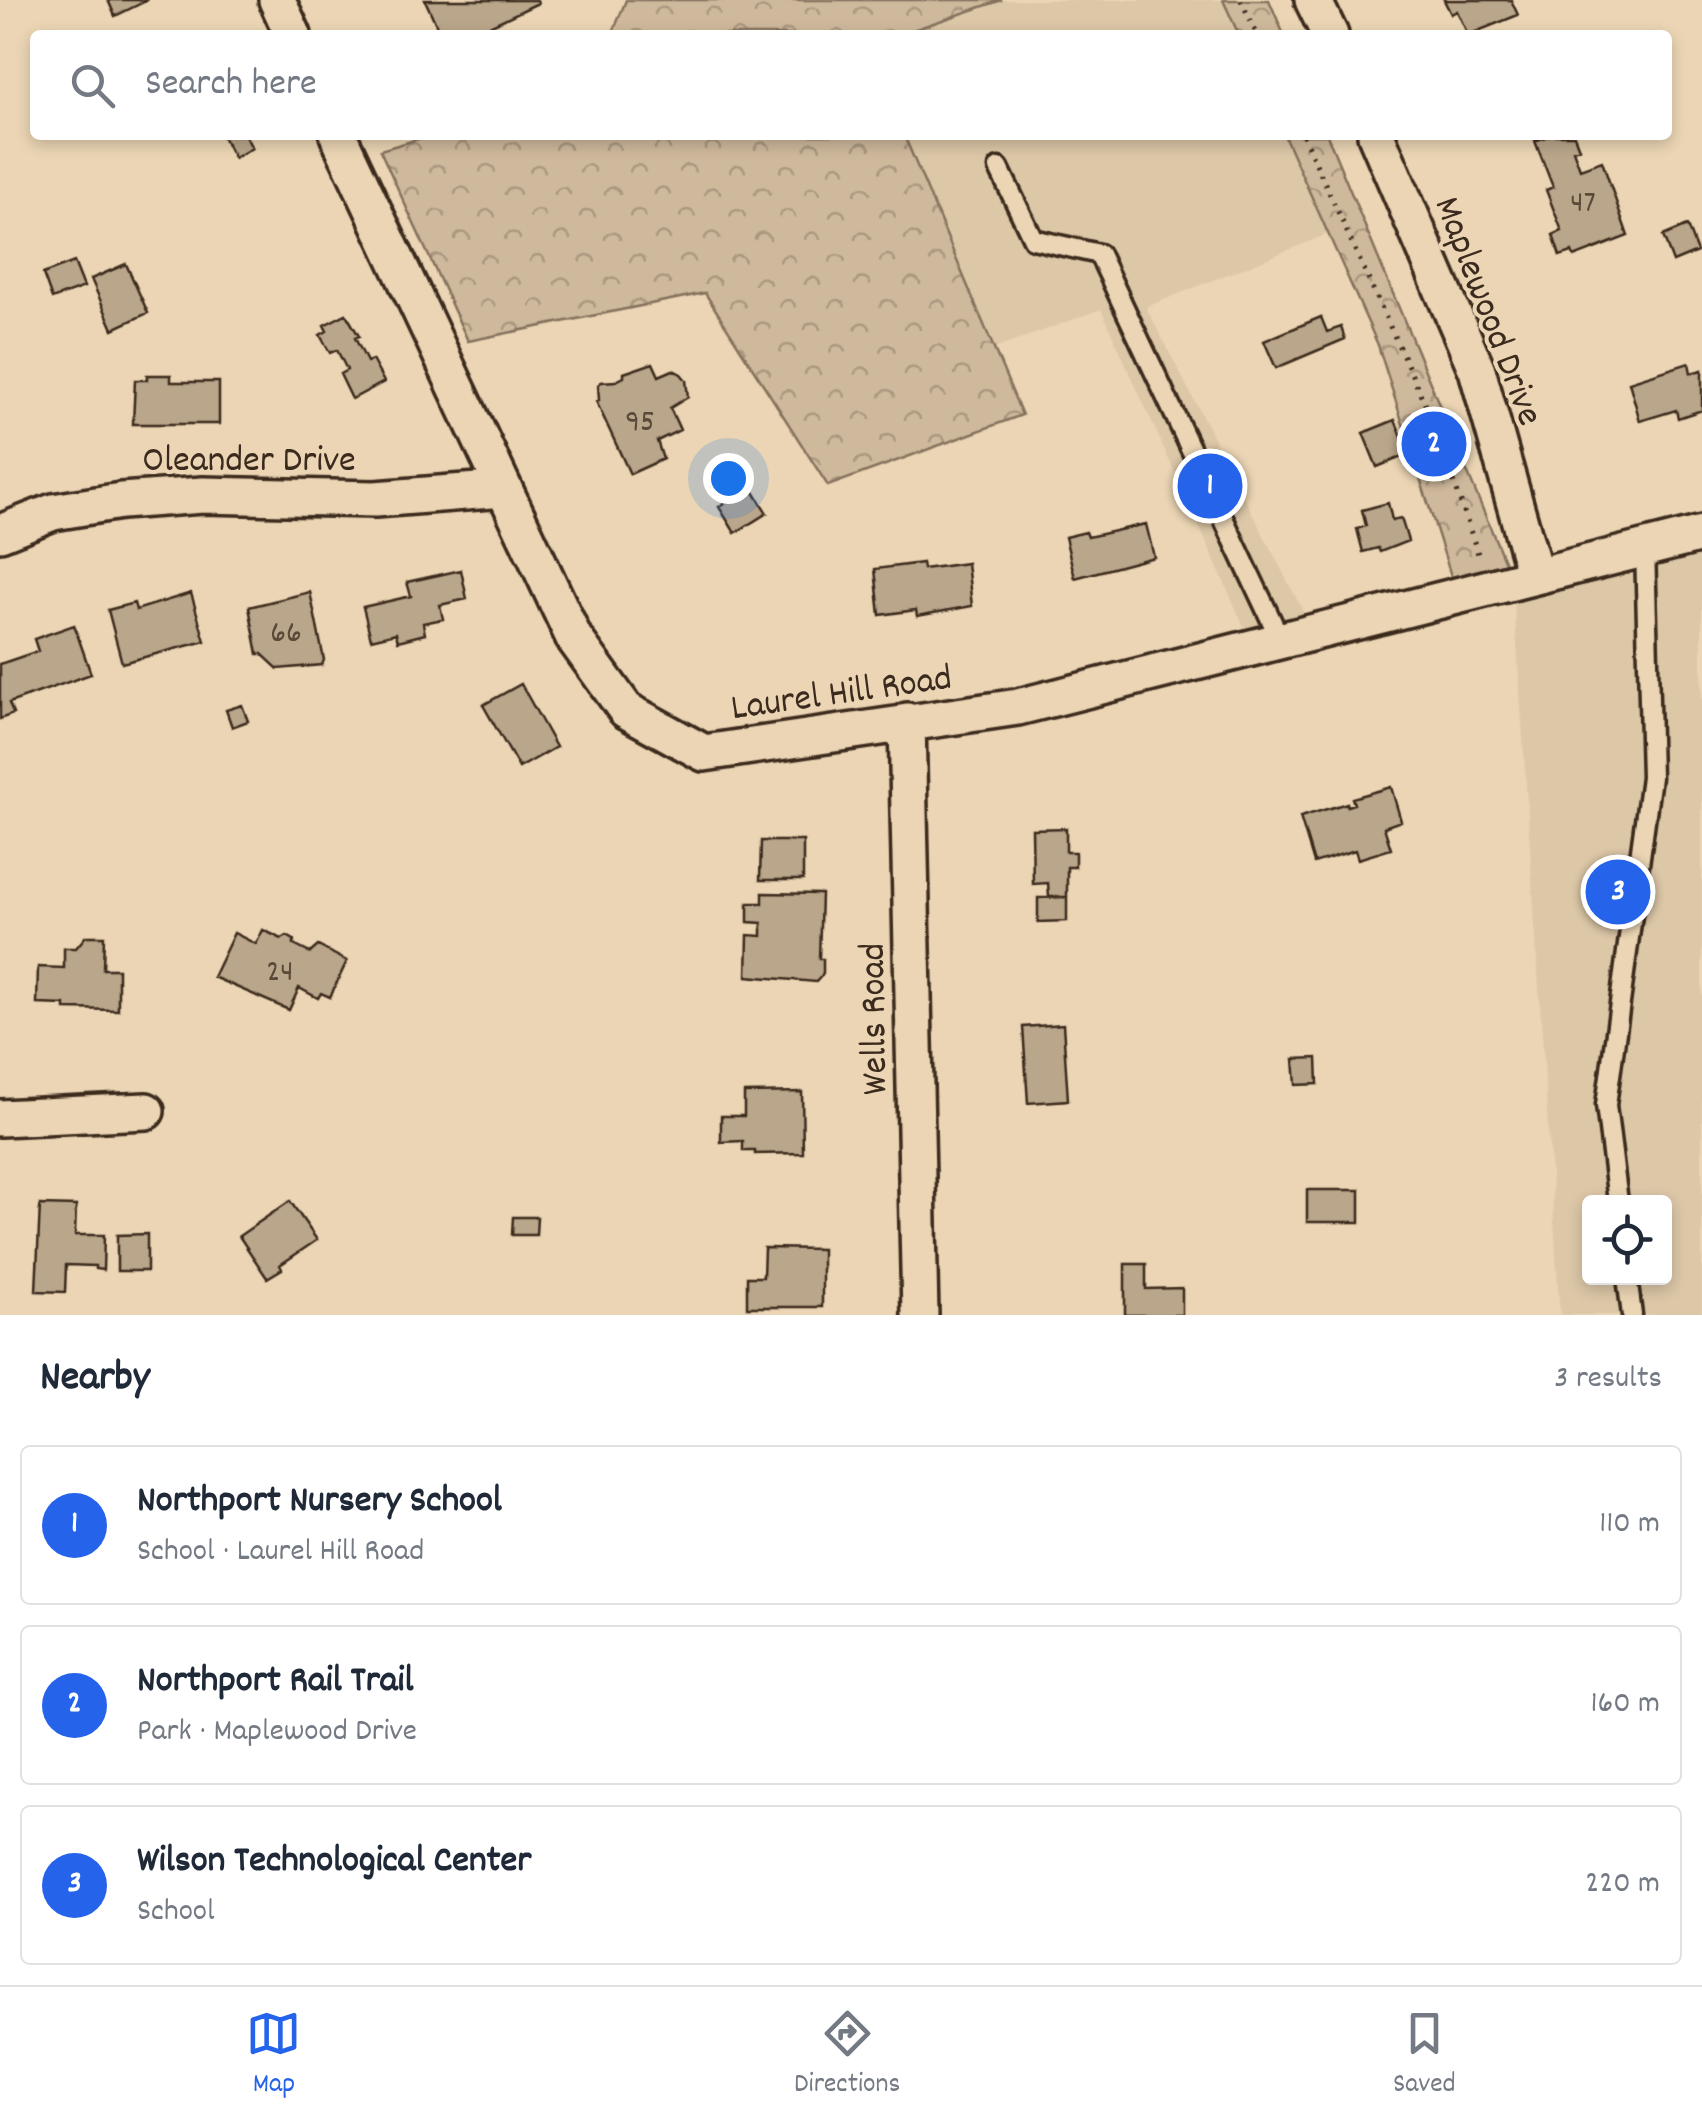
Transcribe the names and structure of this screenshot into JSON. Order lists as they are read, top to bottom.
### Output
{
  "streets": {
    "street": [
      "Maplewood Drive",
      "Oleander Drive",
      "Laurel Hill Road",
      "Wells Road"
    ]
  },
  "crossings": [
    ["Maplewood Drive", "Laurel Hill Road"],
    ["Oleander Drive", "Laurel Hill Road"],
    ["Laurel Hill Road", "Wells Road"]
  ],
  "house_numbers": [
    "47",
    "95",
    "66",
    "24"
  ],
  "page": {
    "search": "Search here",
    "pins": ["2", "1", "3"],
    "heading": ["Nearby", "3 results"],
    "list": [
      {
        "mark": "1",
        "name": "Northport Nursery School",
        "note": "School · Laurel Hill Road",
        "value": "110 m"
      },
      {
        "mark": "2",
        "name": "Northport Rail Trail",
        "note": "Park · Maplewood Drive",
        "value": "160 m"
      },
      {
        "mark": "3",
        "name": "Wilson Technological Center",
        "note": "School",
        "value": "220 m"
      }
    ],
    "nav": ["Map", "Directions", "Saved"]
  }
}
